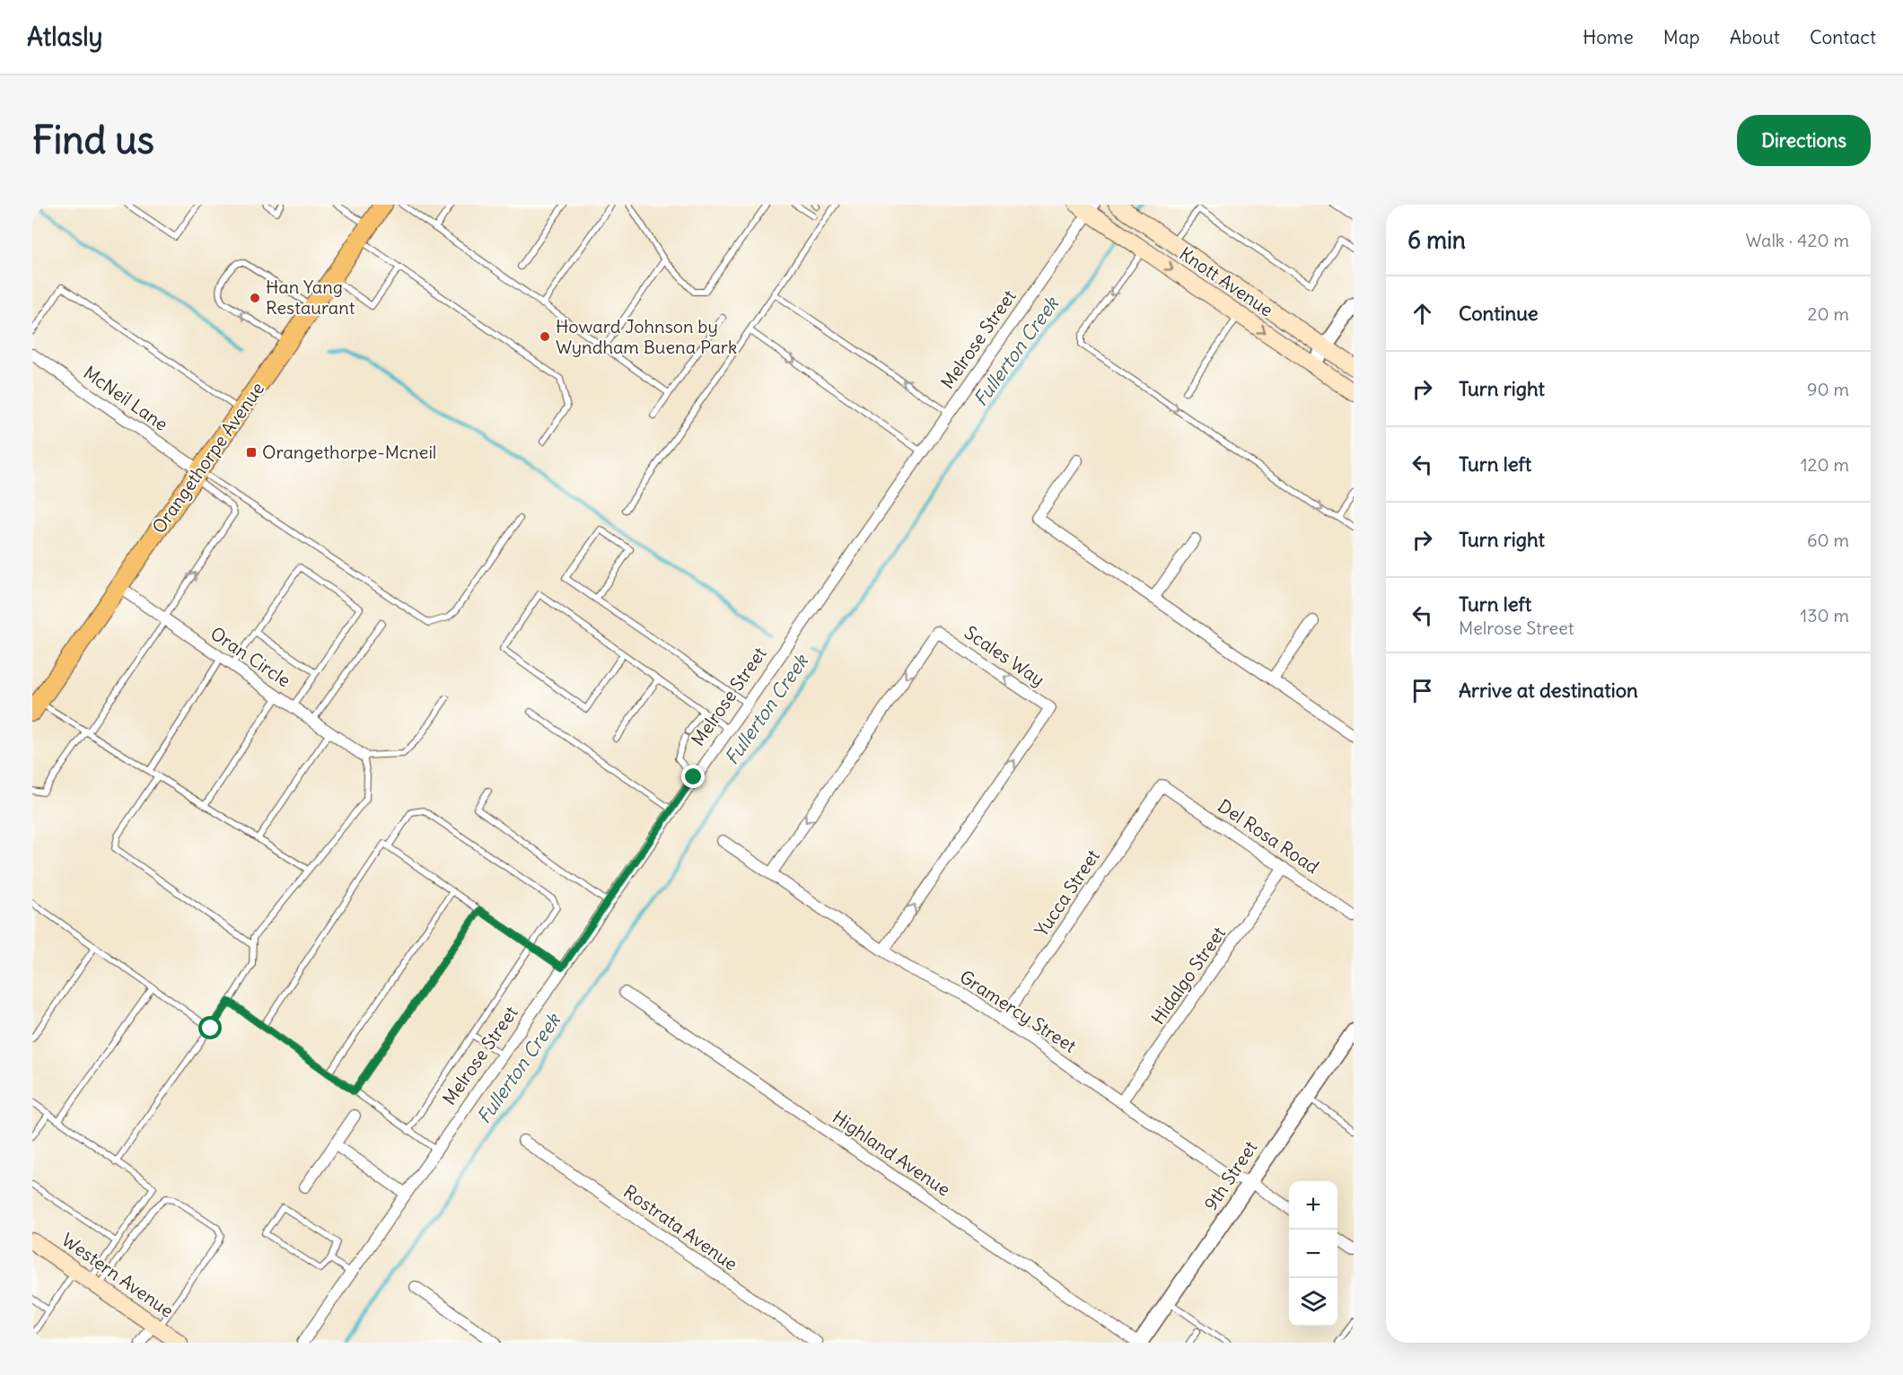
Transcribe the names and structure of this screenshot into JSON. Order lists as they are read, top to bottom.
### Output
{
  "streets": {
    "main road": ["Knott Avenue", "Orangethorpe Avenue", "Western Avenue"],
    "street": [
      "Melrose Street",
      "McNeil Lane",
      "Scales Way",
      "Oran Circle",
      "Del Rosa Road",
      "Yucca Street",
      "Hidalgo Street",
      "Gramercy Street",
      "Highland Avenue",
      "9th Street",
      "Rostrata Avenue"
    ]
  },
  "crossings": [
    ["Knott Avenue", "Melrose Street"],
    ["McNeil Lane", "Orangethorpe Avenue"],
    ["Orangethorpe Avenue", "Oran Circle"],
    ["Scales Way", "Gramercy Street"],
    ["Del Rosa Road", "Yucca Street"],
    ["Del Rosa Road", "Hidalgo Street"],
    ["Yucca Street", "Gramercy Street"],
    ["Hidalgo Street", "Gramercy Street"],
    ["Gramercy Street", "9th Street"],
    ["Highland Avenue", "9th Street"]
  ],
  "water": ["Fullerton Creek"],
  "places": {
    "other": ["Han Yang Restaurant", "Howard Johnson by Wyndham Buena Park"],
    "transit": ["Orangethorpe-Mcneil"]
  },
  "page": {
    "header": "Atlasly",
    "nav": [
      "Home",
      "Map",
      "About",
      "Contact"
    ],
    "buttons": "Directions",
    "title": "Find us",
    "heading": ["6 min", "Walk · 420 m"],
    "list": [
      ["Continue", "20 m"],
      ["Turn right", "90 m"],
      ["Turn left", "120 m"],
      ["Turn right", "60 m"],
      ["Turn left", "Melrose Street", "130 m"],
      "Arrive at destination"
    ],
    "map_buttons": ["+", "−"]
  }
}
